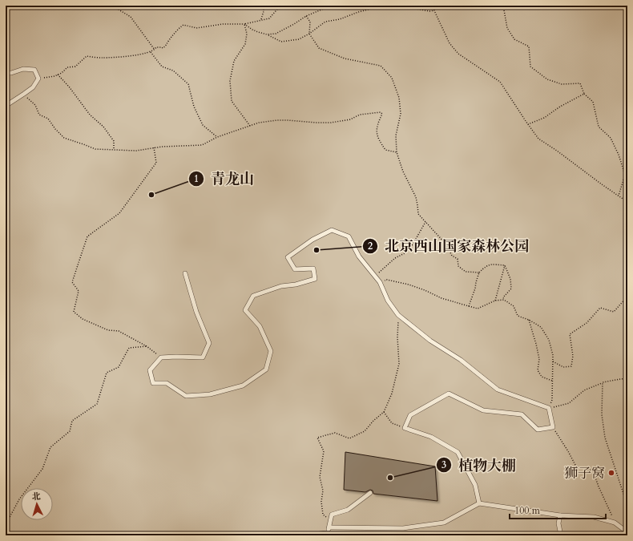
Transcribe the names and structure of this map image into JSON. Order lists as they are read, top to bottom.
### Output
{
  "places": [
    "青龙山",
    "北京西山国家森林公园",
    "狮子窝",
    "植物大棚"
  ],
  "scale_bar": "100 m",
  "north": "top"
}
